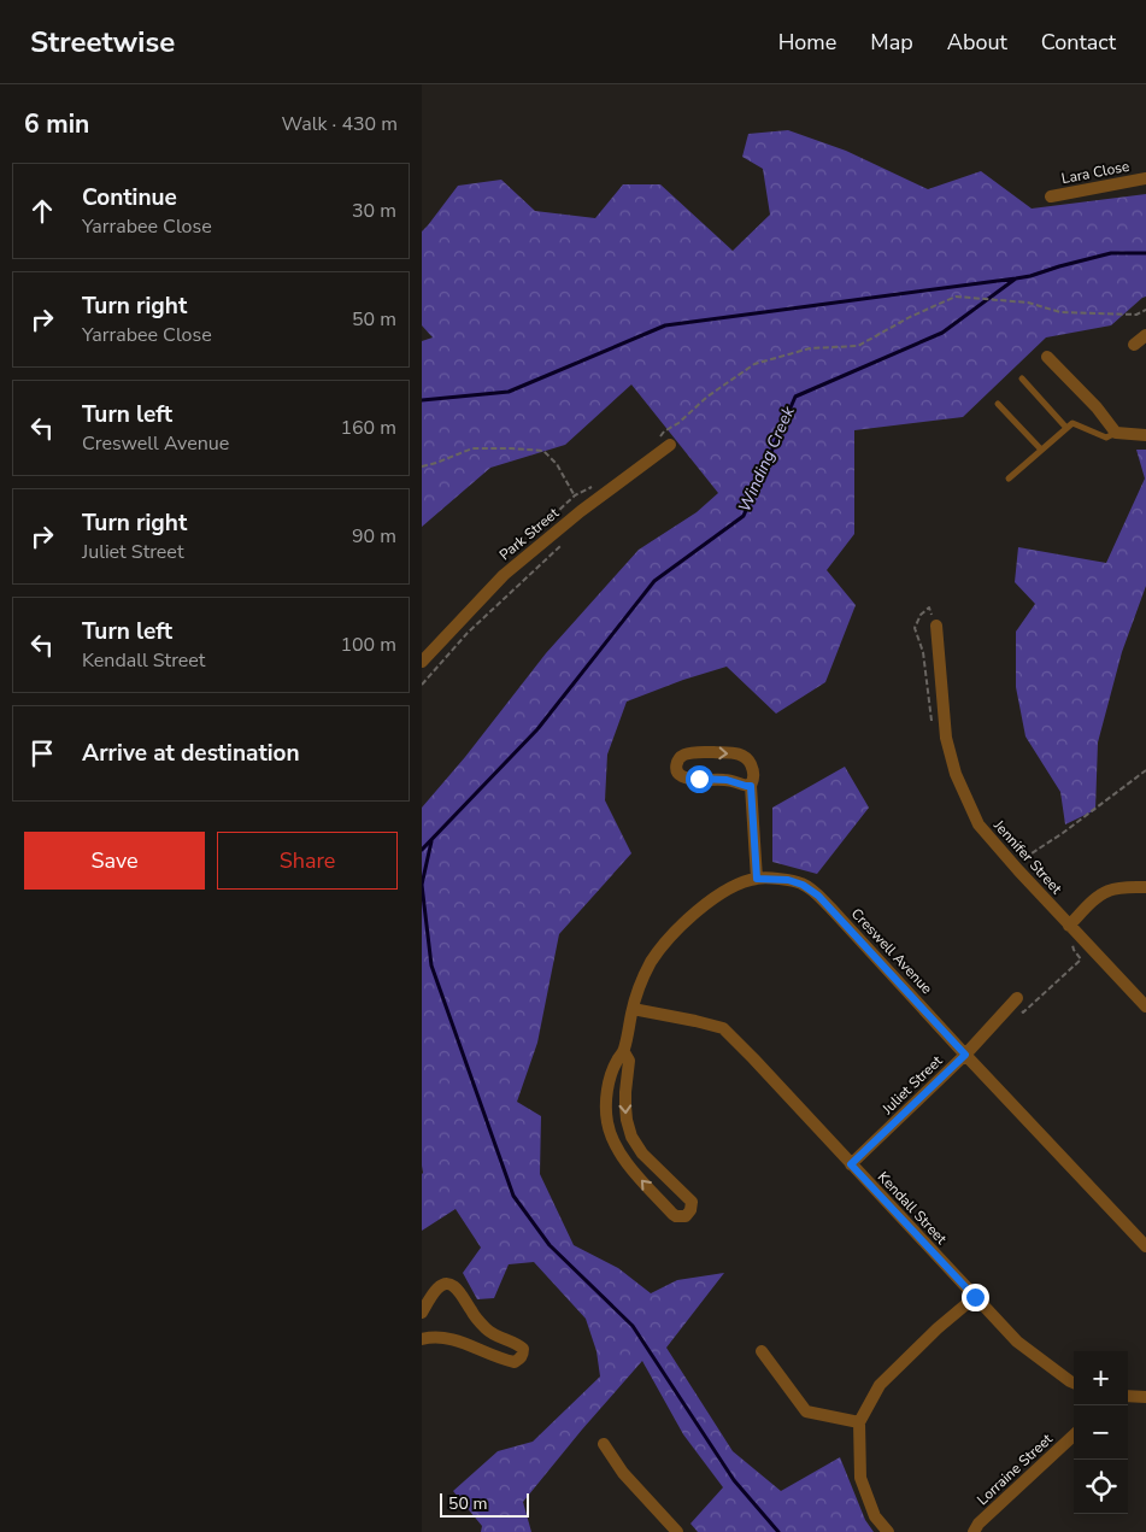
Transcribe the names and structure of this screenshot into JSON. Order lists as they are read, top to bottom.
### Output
{
  "streets": {
    "street": [
      "Lara Close",
      "Park Street",
      "Jennifer Street",
      "Creswell Avenue",
      "Juliet Street",
      "Kendall Street",
      "Lorraine Street"
    ]
  },
  "crossings": [
    ["Creswell Avenue", "Juliet Street"],
    ["Creswell Avenue", "Kendall Street"],
    ["Juliet Street", "Kendall Street"]
  ],
  "water": ["Winding Creek"],
  "scale_bar": "50 m",
  "page": {
    "header": "Streetwise",
    "nav": [
      "Home",
      "Map",
      "About",
      "Contact"
    ],
    "heading": ["6 min", "Walk · 430 m"],
    "list": [
      ["Continue", "Yarrabee Close", "30 m"],
      ["Turn right", "Yarrabee Close", "50 m"],
      ["Turn left", "Creswell Avenue", "160 m"],
      ["Turn right", "Juliet Street", "90 m"],
      ["Turn left", "Kendall Street", "100 m"],
      "Arrive at destination"
    ],
    "buttons": ["Save", "Share"],
    "map_buttons": ["+", "−"],
    "scale": "50 m"
  }
}
